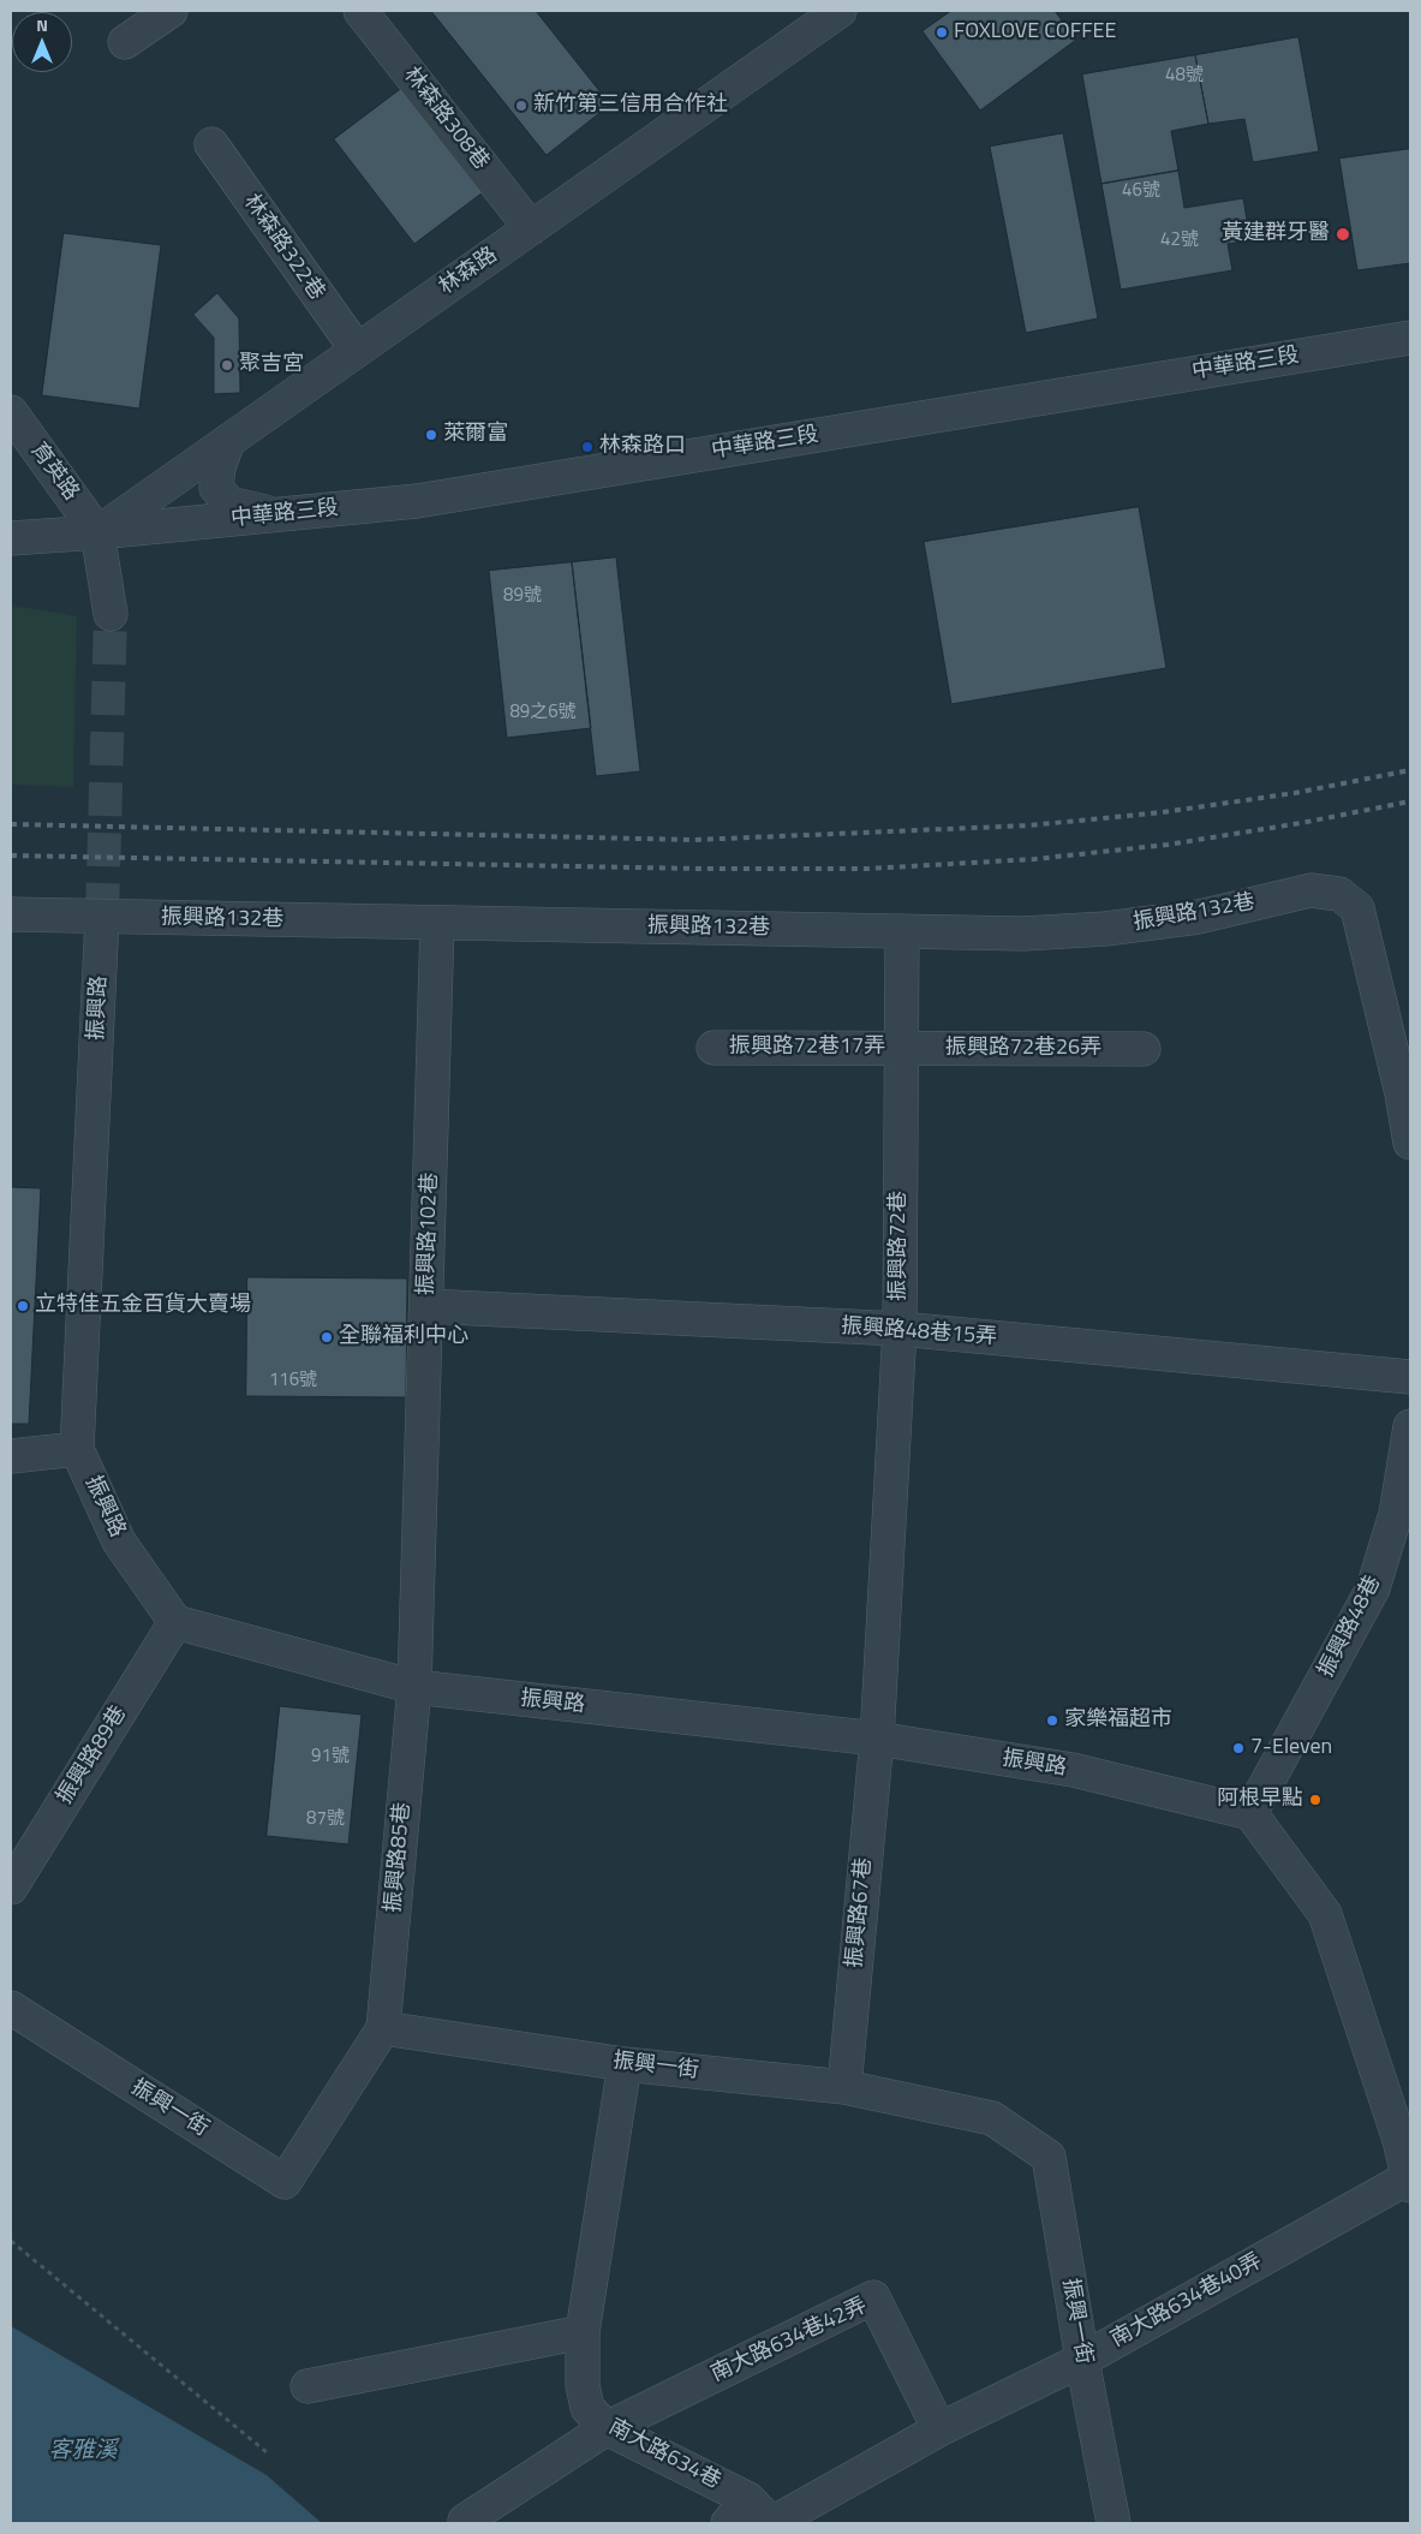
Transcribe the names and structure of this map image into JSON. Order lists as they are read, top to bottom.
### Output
{
  "streets": {
    "street": [
      "林森路308巷",
      "林森路322巷",
      "林森路",
      "中華路三段",
      "育英路",
      "振興路132巷",
      "振興路",
      "振興路72巷17弄",
      "振興路72巷26弄",
      "振興路102巷",
      "振興路72巷",
      "振興路48巷15弄",
      "振興路48巷",
      "振興路89巷",
      "振興路85巷",
      "振興路67巷",
      "振興一街",
      "南大路634巷40弄",
      "南大路634巷42弄",
      "南大路634巷"
    ]
  },
  "crossings": [
    ["林森路308巷", "林森路"],
    ["林森路322巷", "林森路"],
    ["林森路", "中華路三段"],
    ["林森路", "育英路"],
    ["中華路三段", "育英路"],
    ["振興路132巷", "振興路"],
    ["振興路132巷", "振興路102巷"],
    ["振興路132巷", "振興路72巷"],
    ["振興路", "振興路102巷"],
    ["振興路", "振興路72巷"],
    ["振興路", "振興路48巷"],
    ["振興路", "振興路89巷"],
    ["振興路", "振興路85巷"],
    ["振興路", "振興路67巷"],
    ["振興路72巷17弄", "振興路72巷26弄"],
    ["振興路72巷17弄", "振興路72巷"],
    ["振興路72巷26弄", "振興路72巷"],
    ["振興路102巷", "振興路48巷15弄"],
    ["振興路102巷", "振興路85巷"],
    ["振興路72巷", "振興路48巷15弄"],
    ["振興路72巷", "振興路67巷"],
    ["振興路85巷", "振興一街"],
    ["振興路67巷", "振興一街"],
    ["振興一街", "南大路634巷40弄"],
    ["振興一街", "南大路634巷"],
    ["南大路634巷40弄", "南大路634巷42弄"],
    ["南大路634巷40弄", "南大路634巷"],
    ["南大路634巷42弄", "南大路634巷"]
  ],
  "water": ["客雅溪"],
  "places": [
    "FOXLOVE COFFEE",
    "新竹第三信用合作社",
    "黃建群牙醫",
    "聚吉宮",
    "萊爾富",
    "林森路口",
    "立特佳五金百貨大賣場",
    "全聯福利中心",
    "家樂福超市",
    "7-Eleven",
    "阿根早點"
  ],
  "house_numbers": [
    "48號",
    "46號",
    "42號",
    "89號",
    "89之6號",
    "116號",
    "91號",
    "87號"
  ],
  "north": "top"
}
